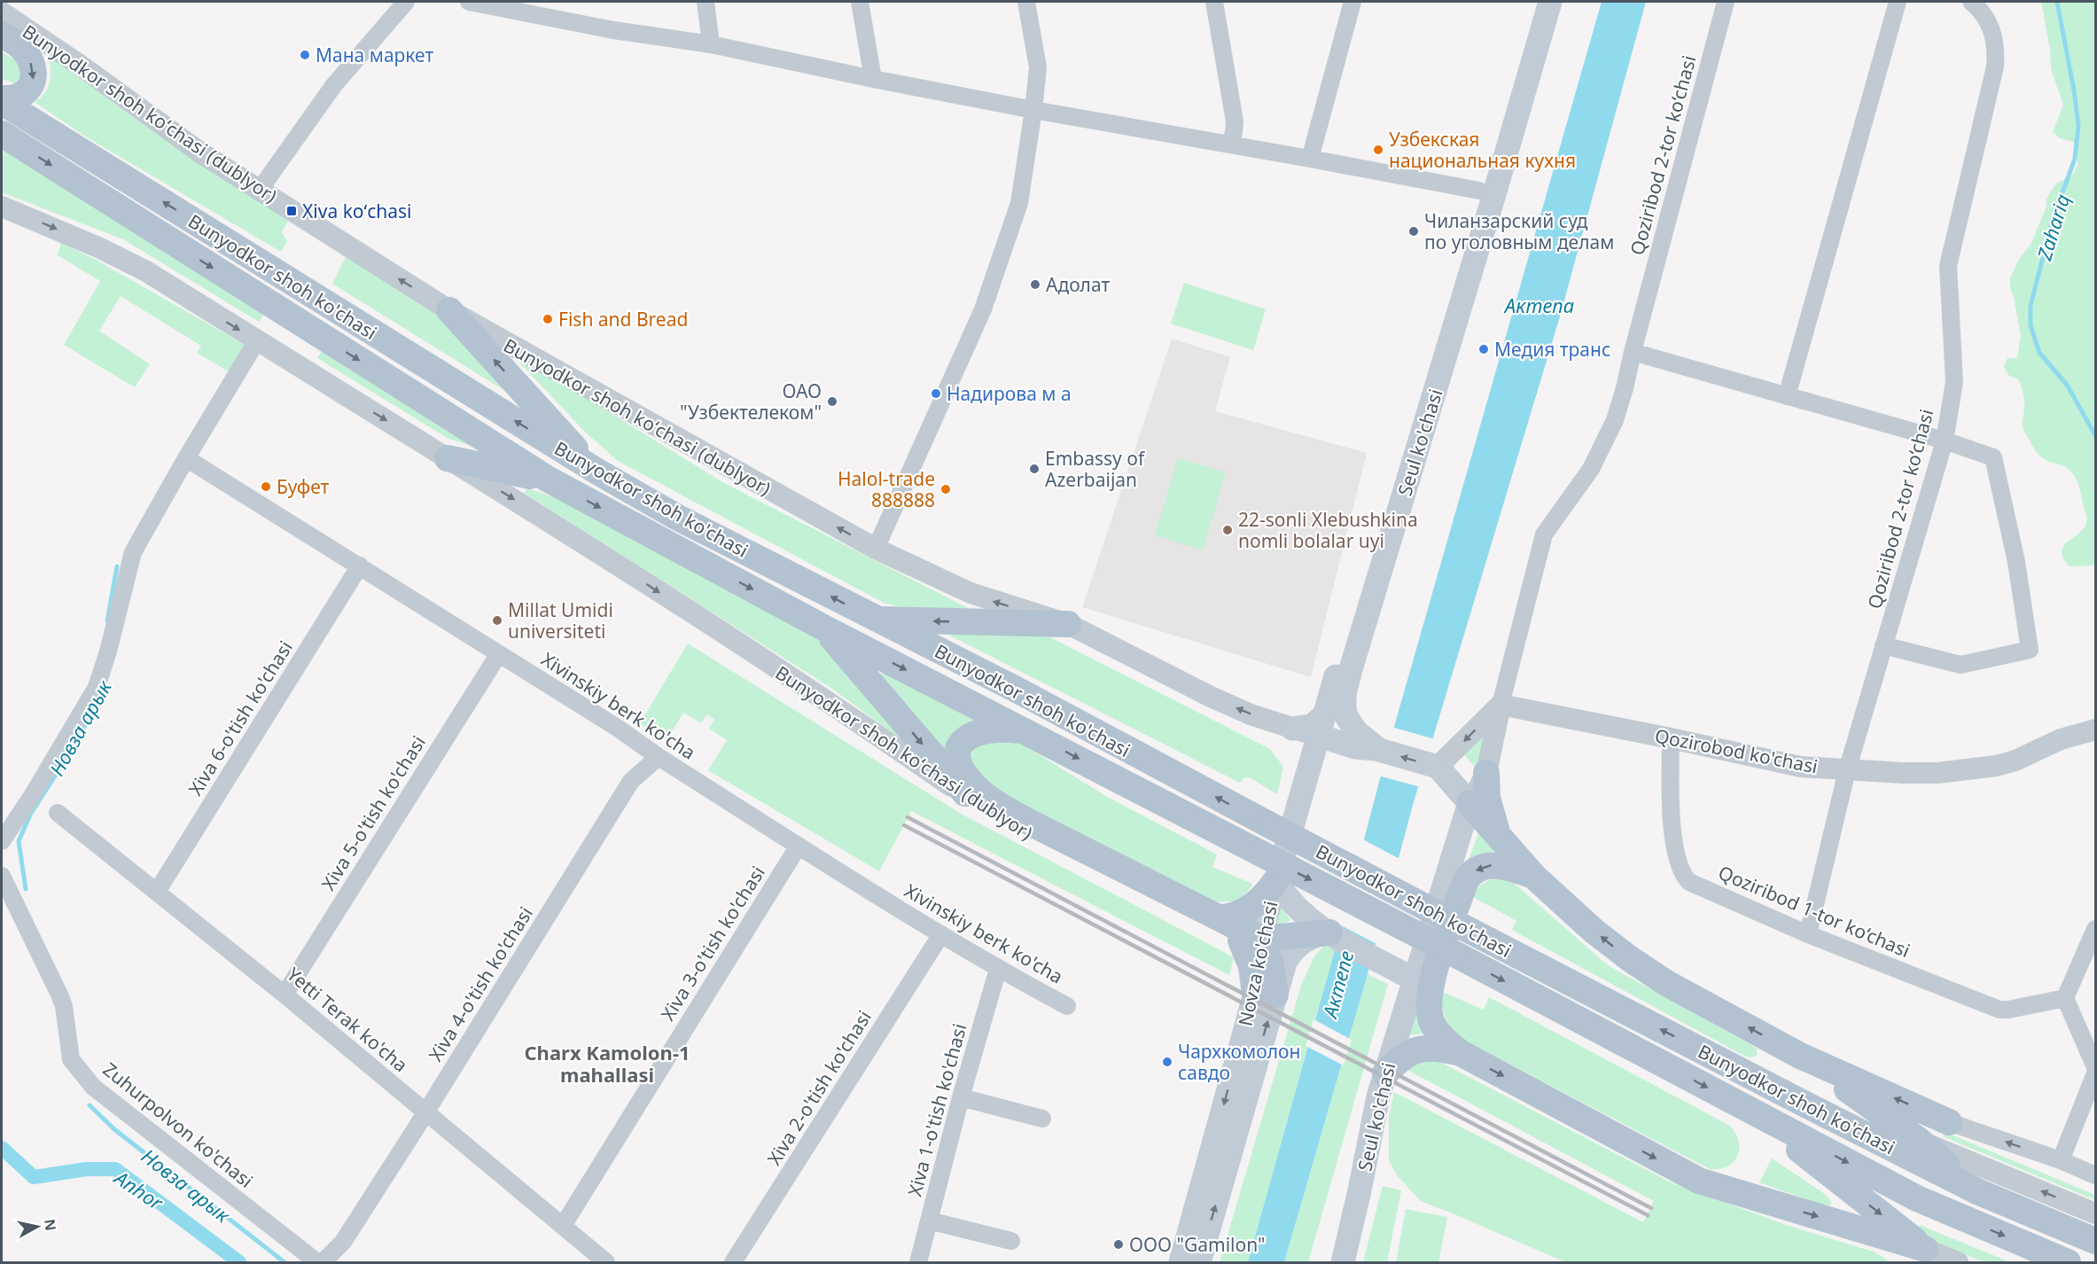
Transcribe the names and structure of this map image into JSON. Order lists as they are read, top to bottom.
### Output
{
  "streets": {
    "main road": ["Bunyodkor shoh ko'chasi", "Seul ko'chasi", "Novza ko'chasi"],
    "street": [
      "Bunyodkor shoh koʻchasi (dublyor)",
      "Qoziribod 2-tor ko‘chasi",
      "Xivinskiy berk ko'cha",
      "Xiva 6-o'tish ko'chasi",
      "Qozirobod ko'chasi",
      "Xiva 5-o'tish ko'chasi",
      "Qoziribod 1-tor ko‘chasi",
      "Xiva 3-o'tish ko'chasi",
      "Xiva 4-o'tish ko'chasi",
      "Yetti Terak ko'cha",
      "Xiva 2-o'tish ko'chasi",
      "Xiva 1-o'tish ko'chasi",
      "Zuhurpolvon ko'chasi"
    ]
  },
  "crossings": [
    ["Bunyodkor shoh koʻchasi (dublyor)", "Novza ko'chasi"],
    ["Qoziribod 2-tor ko‘chasi", "Qozirobod ko'chasi"],
    ["Qoziribod 2-tor ko‘chasi", "Qoziribod 1-tor ko‘chasi"],
    ["Seul ko'chasi", "Novza ko'chasi"],
    ["Xivinskiy berk ko'cha", "Xiva 6-o'tish ko'chasi"],
    ["Xivinskiy berk ko'cha", "Xiva 5-o'tish ko'chasi"],
    ["Xivinskiy berk ko'cha", "Xiva 3-o'tish ko'chasi"],
    ["Xivinskiy berk ko'cha", "Xiva 4-o'tish ko'chasi"],
    ["Xivinskiy berk ko'cha", "Xiva 2-o'tish ko'chasi"],
    ["Xivinskiy berk ko'cha", "Xiva 1-o'tish ko'chasi"],
    ["Xiva 6-o'tish ko'chasi", "Yetti Terak ko'cha"],
    ["Qozirobod ko'chasi", "Qoziribod 1-tor ko‘chasi"],
    ["Xiva 5-o'tish ko'chasi", "Yetti Terak ko'cha"],
    ["Xiva 3-o'tish ko'chasi", "Yetti Terak ko'cha"],
    ["Xiva 4-o'tish ko'chasi", "Yetti Terak ko'cha"],
    ["Xiva 4-o'tish ko'chasi", "Zuhurpolvon ko'chasi"]
  ],
  "districts": ["Charx Kamolon-1 mahallasi"],
  "water": [
    "Zahariq",
    "Актепа",
    "Новза арык",
    "Актепе",
    "Anhor"
  ],
  "places": {
    "other": [
      "Мана маркет",
      "Узбекская национальная кухня",
      "Чиланзарский суд по уголовным делам",
      "Адолат",
      "Fish and Bread",
      "Медия транс",
      "Надирова м а",
      "ОАО \"Узбектелеком\"",
      "Embassy of Azerbaijan",
      "Буфет",
      "Halol-trade 888888",
      "22-sonli Xlebushkina nomli bolalar uyi",
      "Millat Umidi universiteti",
      "Чархкомолон савдо",
      "ООО \"Gamilon\""
    ],
    "transit": ["Xiva koʻchasi"]
  },
  "north": "right"
}
